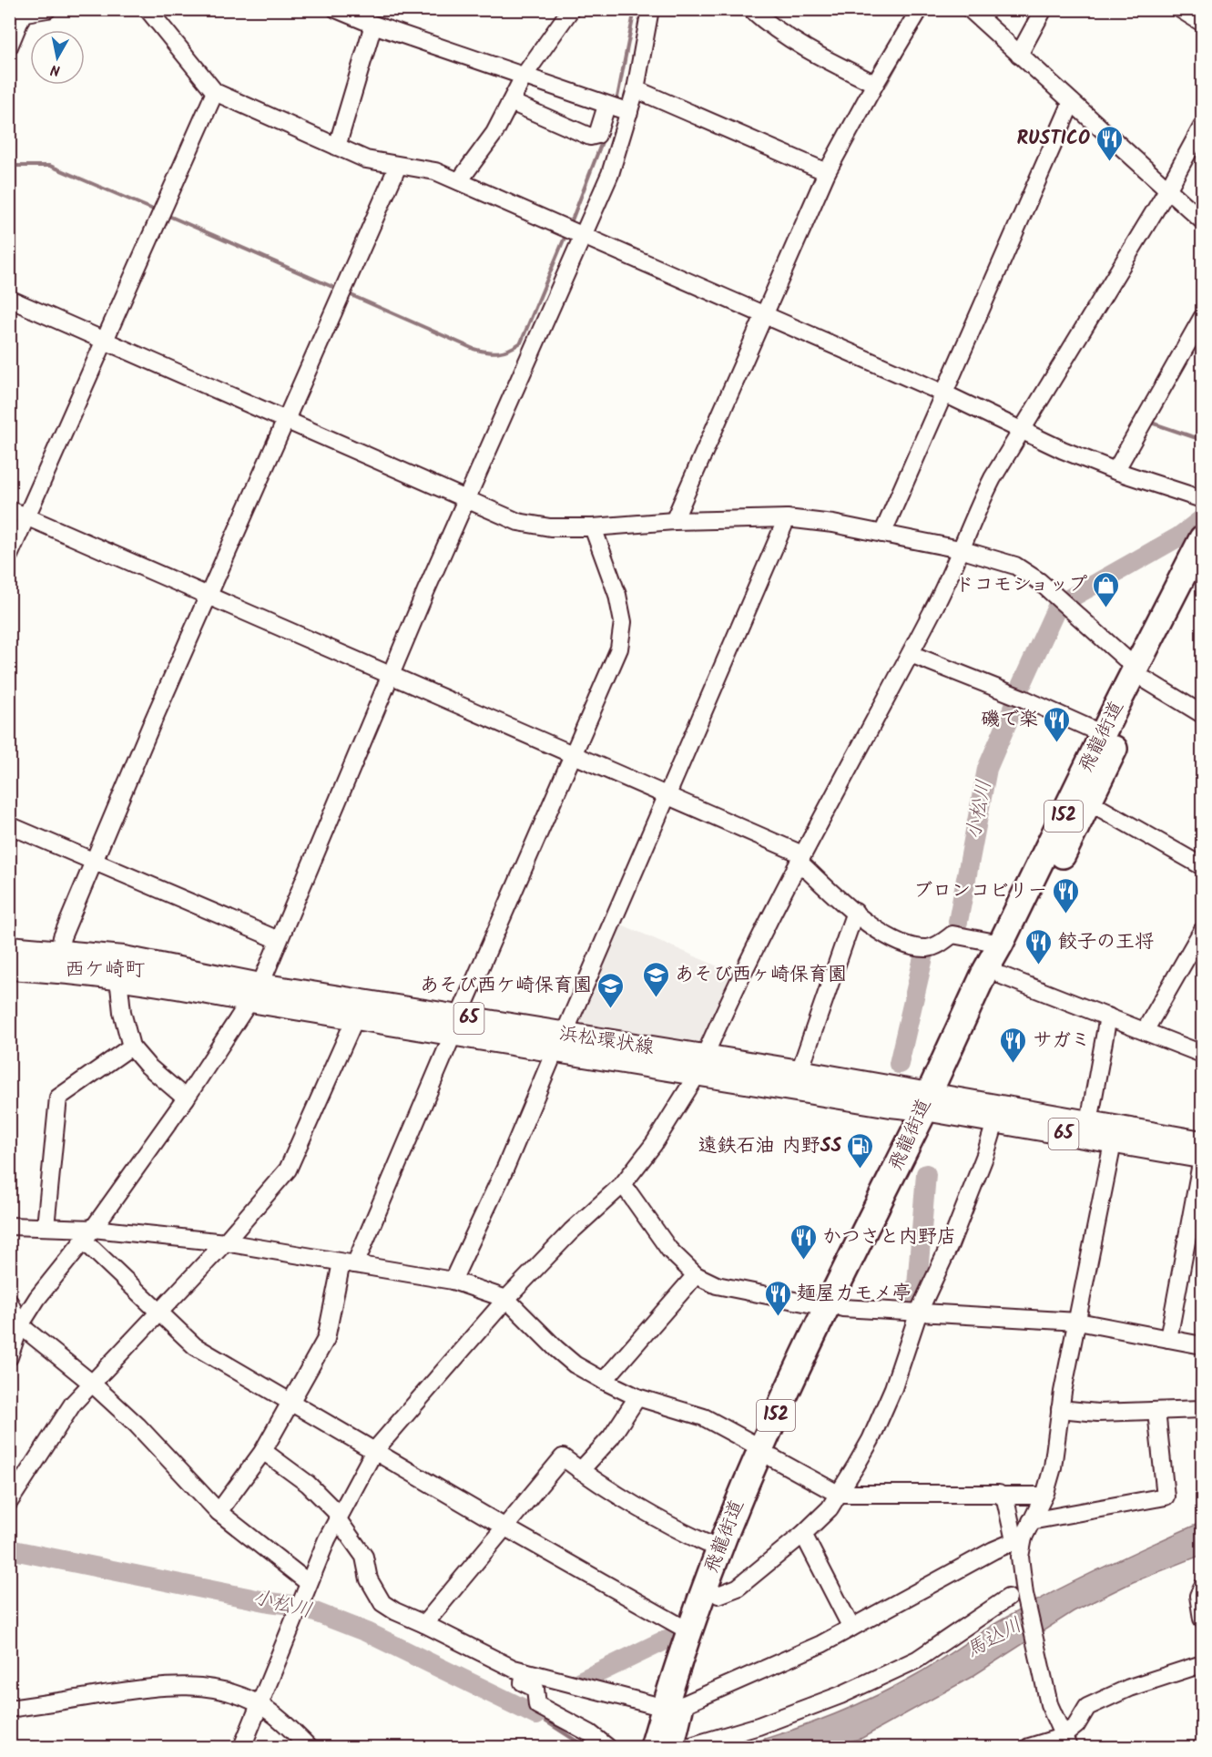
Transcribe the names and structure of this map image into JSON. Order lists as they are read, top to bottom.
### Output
{
  "streets": {
    "highway": ["飛龍街道", "152"],
    "main road": ["65", "浜松環状線"]
  },
  "crossings": [
    ["飛龍街道", "浜松環状線"]
  ],
  "districts": ["西ケ崎町"],
  "water": ["小松川", "馬込川"],
  "places": {
    "restaurant": [
      "RUSTICO",
      "磯で楽",
      "ブロンコビリー",
      "餃子の王将",
      "サガミ",
      "かつさと内野店",
      "麺屋カモメ亭"
    ],
    "shop": ["ドコモショップ"],
    "school or university": ["あそび西ヶ崎保育園", "あそび西ケ崎保育園"],
    "fuel station": ["遠鉄石油 内野SS"]
  },
  "north": "bottom"
}
